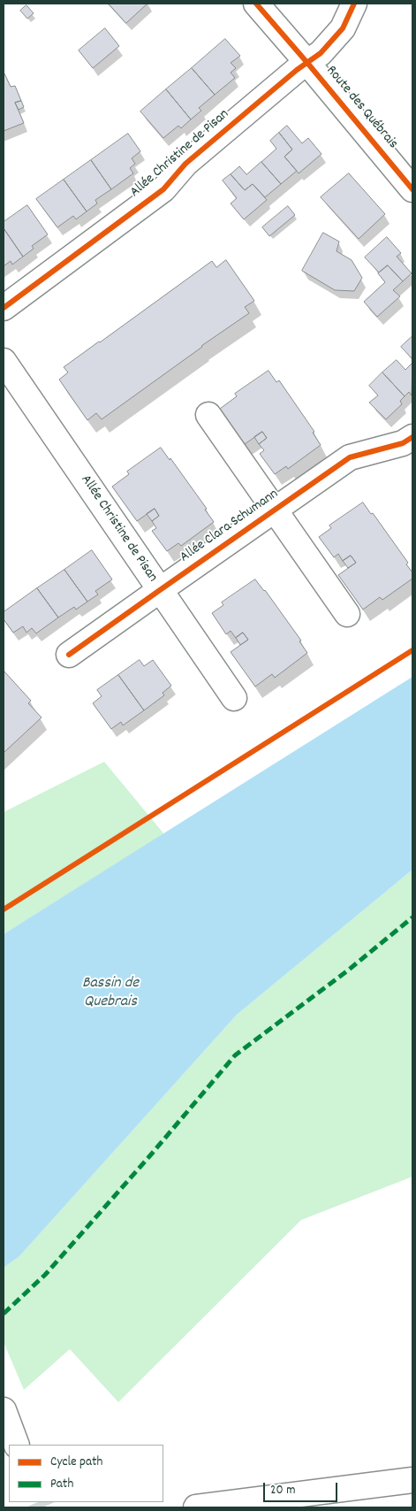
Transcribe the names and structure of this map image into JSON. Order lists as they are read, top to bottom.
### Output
{
  "streets": {
    "main road": ["Route des Québrais", "Allée Christine de Pisan", "Allée Clara Schumann"]
  },
  "crossings": [
    ["Route des Québrais", "Allée Christine de Pisan"],
    ["Allée Christine de Pisan", "Allée Clara Schumann"]
  ],
  "water": ["Bassin de Quebrais"],
  "legend": ["Cycle path", "Path"],
  "scale_bar": "20 m"
}
